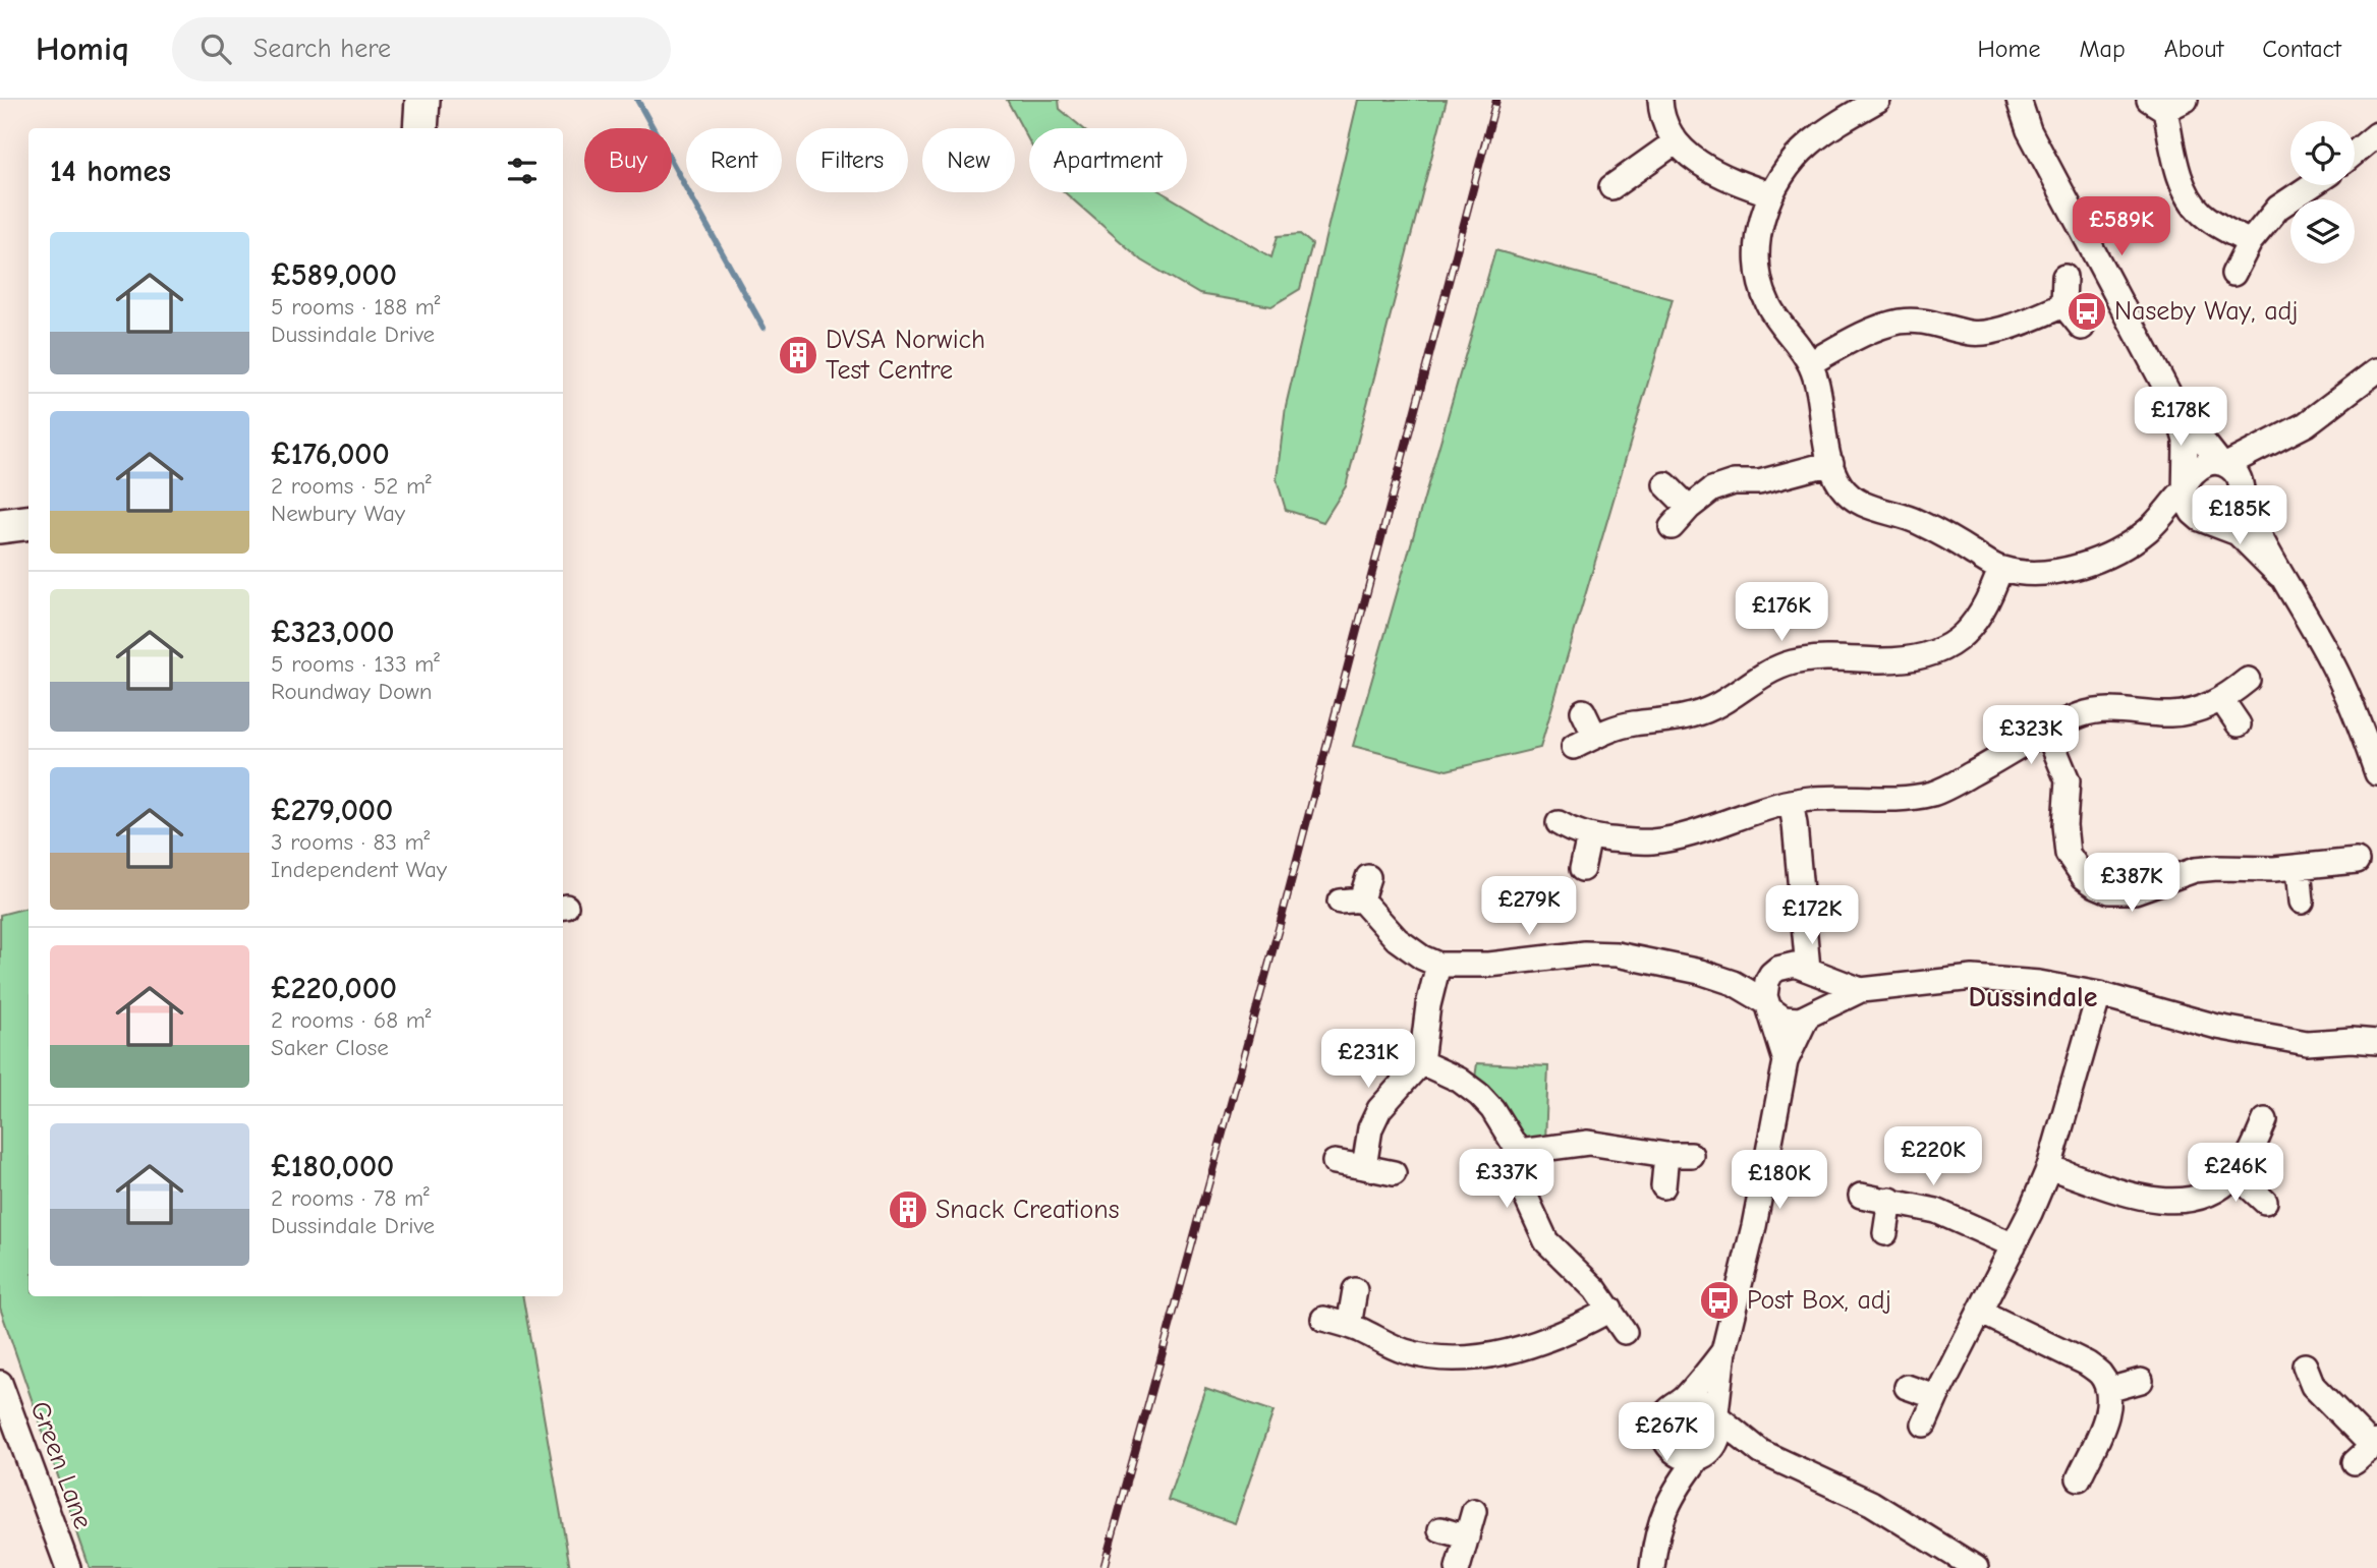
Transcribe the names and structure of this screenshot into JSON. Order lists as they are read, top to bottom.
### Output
{
  "streets": {
    "street": ["Green Lane"]
  },
  "districts": ["Dussindale"],
  "places": {
    "bus stop": ["Naseby Way, adj", "Post Box, adj"],
    "building": ["DVSA Norwich Test Centre", "Snack Creations"]
  },
  "page": {
    "header": "Homiq",
    "search": "Search here",
    "nav": [
      "Home",
      "Map",
      "About",
      "Contact"
    ],
    "chip": [
      "Buy",
      "Rent",
      "Filters",
      "New",
      "Apartment"
    ],
    "heading": "14 homes",
    "price": [
      "£589K",
      "£178K",
      "£185K",
      "£176K",
      "£323K",
      "£387K",
      "£279K",
      "£172K",
      "£231K",
      "£220K",
      "£246K",
      "£337K",
      "£180K",
      "£267K"
    ],
    "list": [
      {
        "name": "£589,000",
        "note": "5 rooms · 188 m² · Dussindale Drive"
      },
      {
        "name": "£176,000",
        "note": "2 rooms · 52 m² · Newbury Way"
      },
      {
        "name": "£323,000",
        "note": "5 rooms · 133 m² · Roundway Down"
      },
      {
        "name": "£279,000",
        "note": "3 rooms · 83 m² · Independent Way"
      },
      {
        "name": "£220,000",
        "note": "2 rooms · 68 m² · Saker Close"
      },
      {
        "name": "£180,000",
        "note": "2 rooms · 78 m² · Dussindale Drive"
      }
    ]
  }
}
